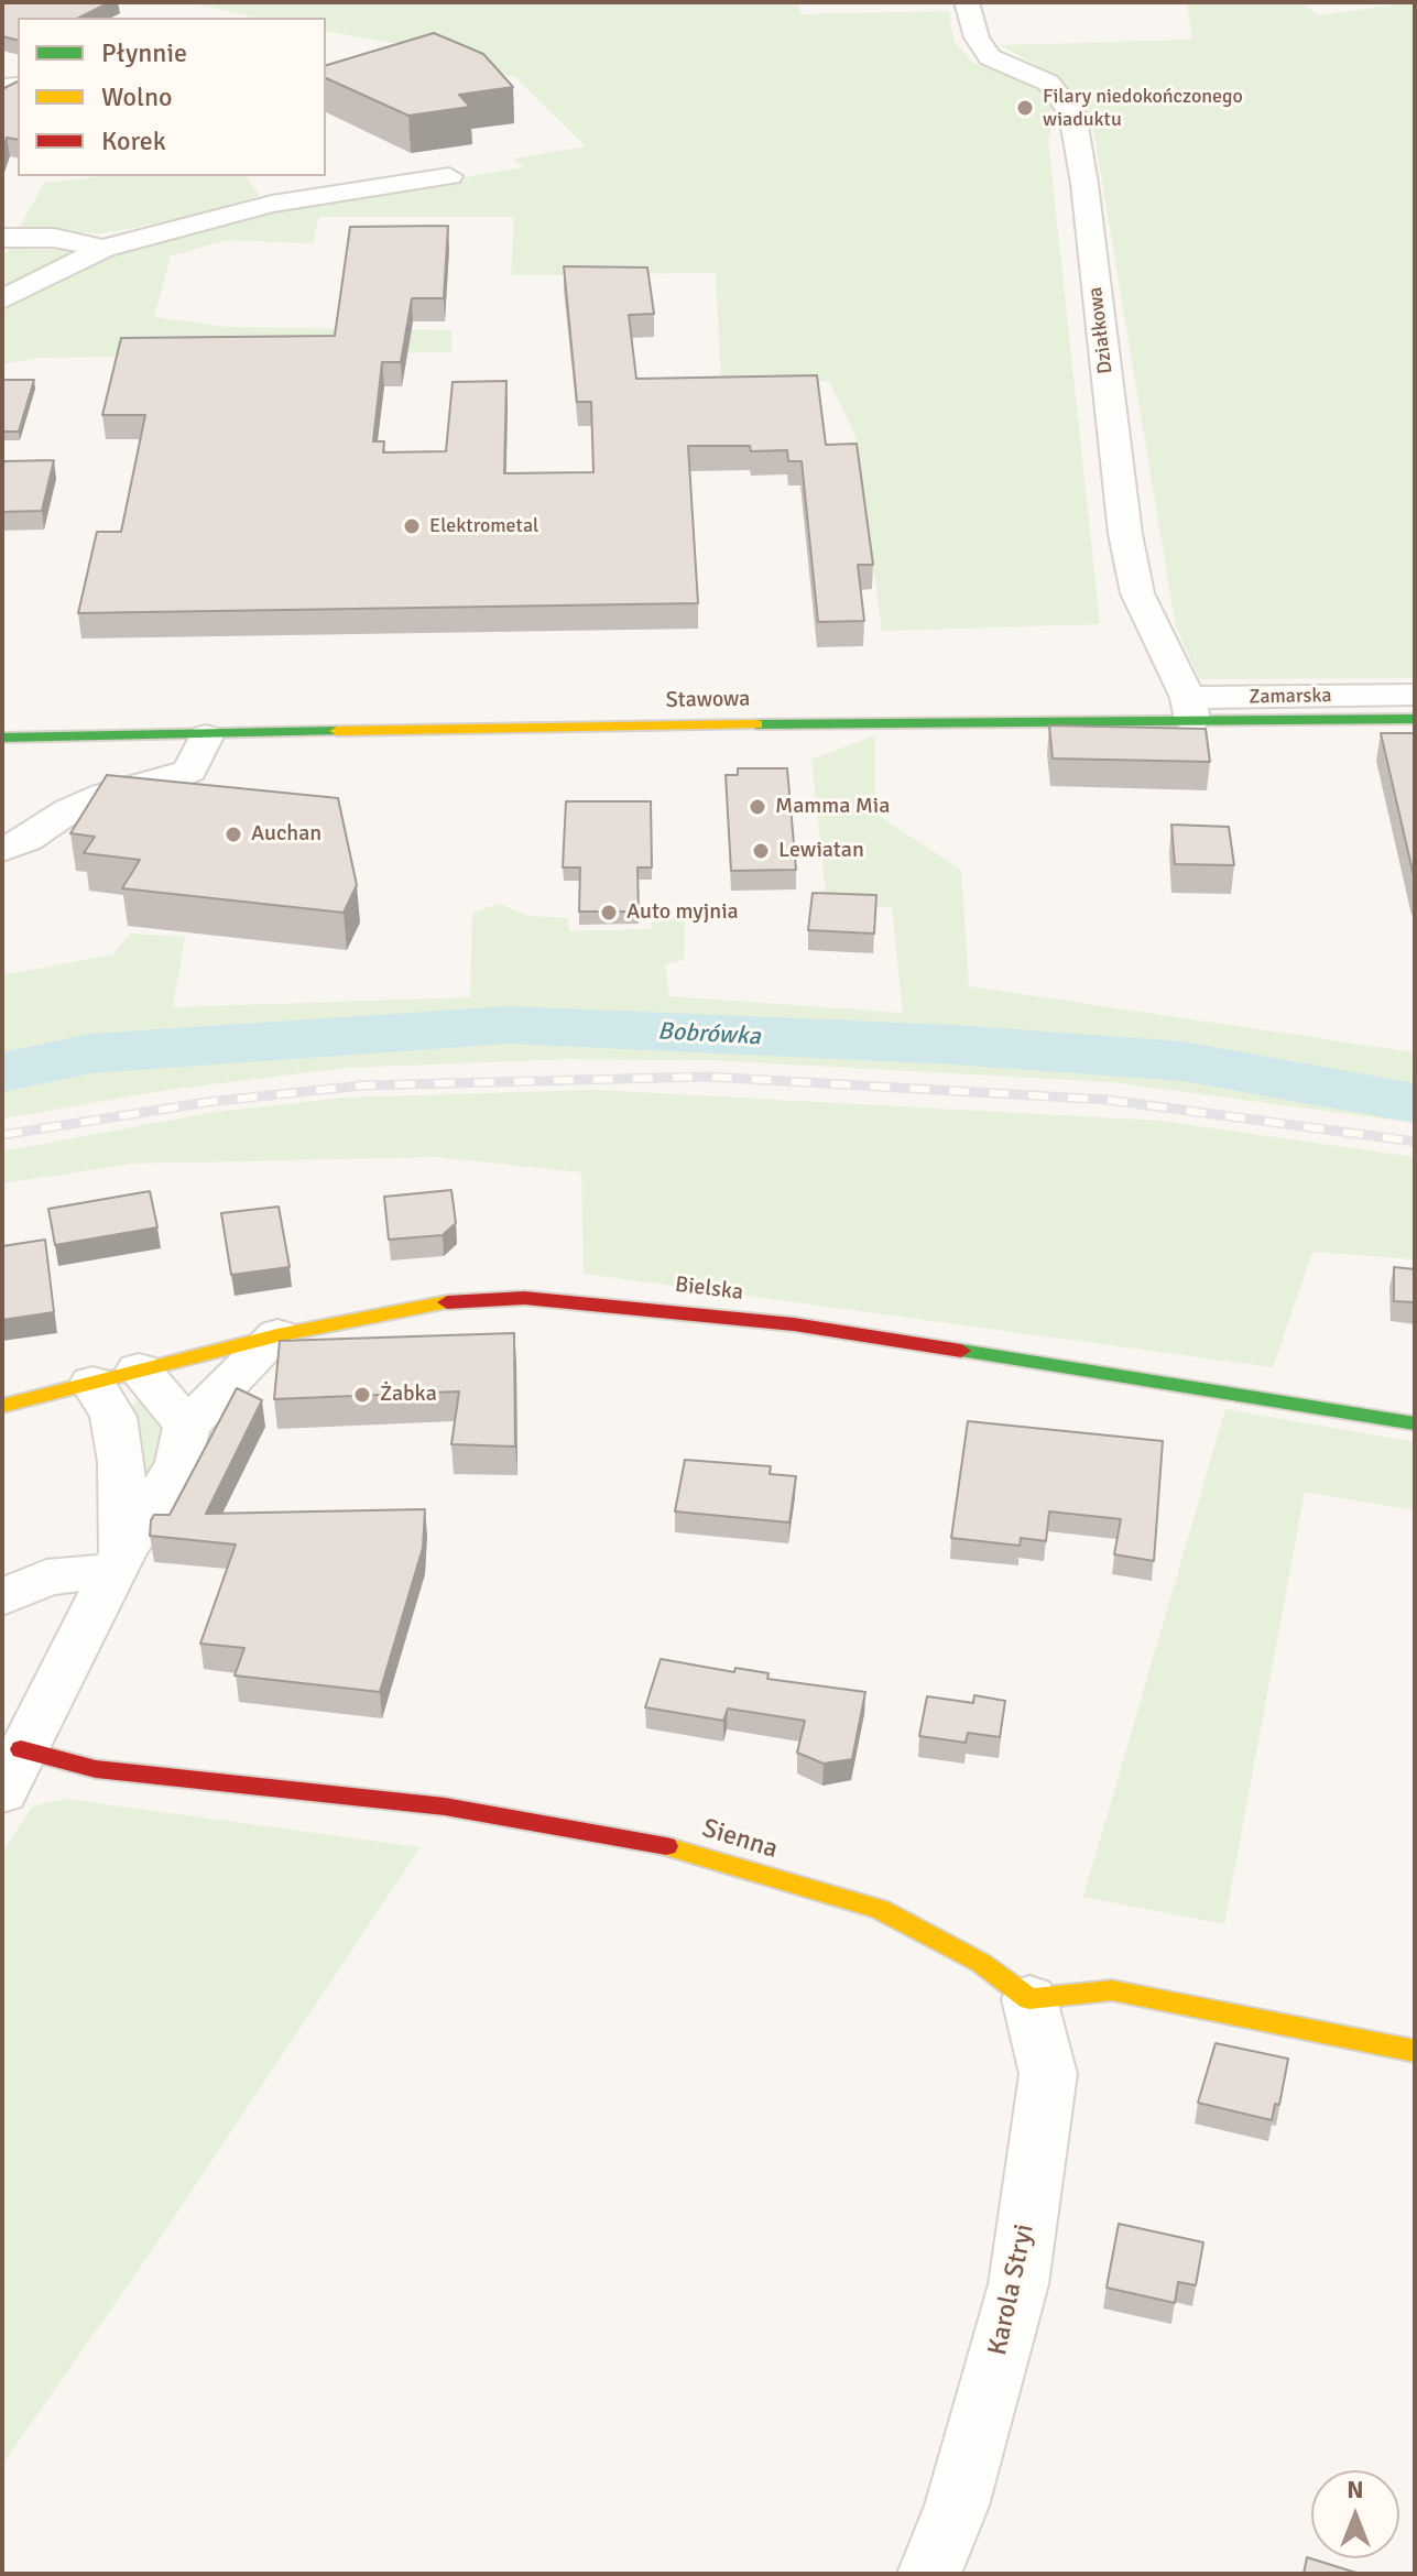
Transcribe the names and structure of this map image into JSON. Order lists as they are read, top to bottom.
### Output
{
  "streets": {
    "street": [
      "Działkowa",
      "Zamarska",
      "Stawowa",
      "Bielska",
      "Sienna",
      "Karola Stryi"
    ]
  },
  "crossings": [
    ["Działkowa", "Zamarska"],
    ["Działkowa", "Stawowa"],
    ["Zamarska", "Stawowa"],
    ["Sienna", "Karola Stryi"]
  ],
  "water": ["Bobrówka"],
  "places": [
    "Filary niedokończonego wiaduktu",
    "Elektrometal",
    "Mamma Mia",
    "Auchan",
    "Lewiatan",
    "Auto myjnia",
    "Żabka"
  ],
  "legend": ["Płynnie", "Wolno", "Korek"],
  "north": "top"
}
